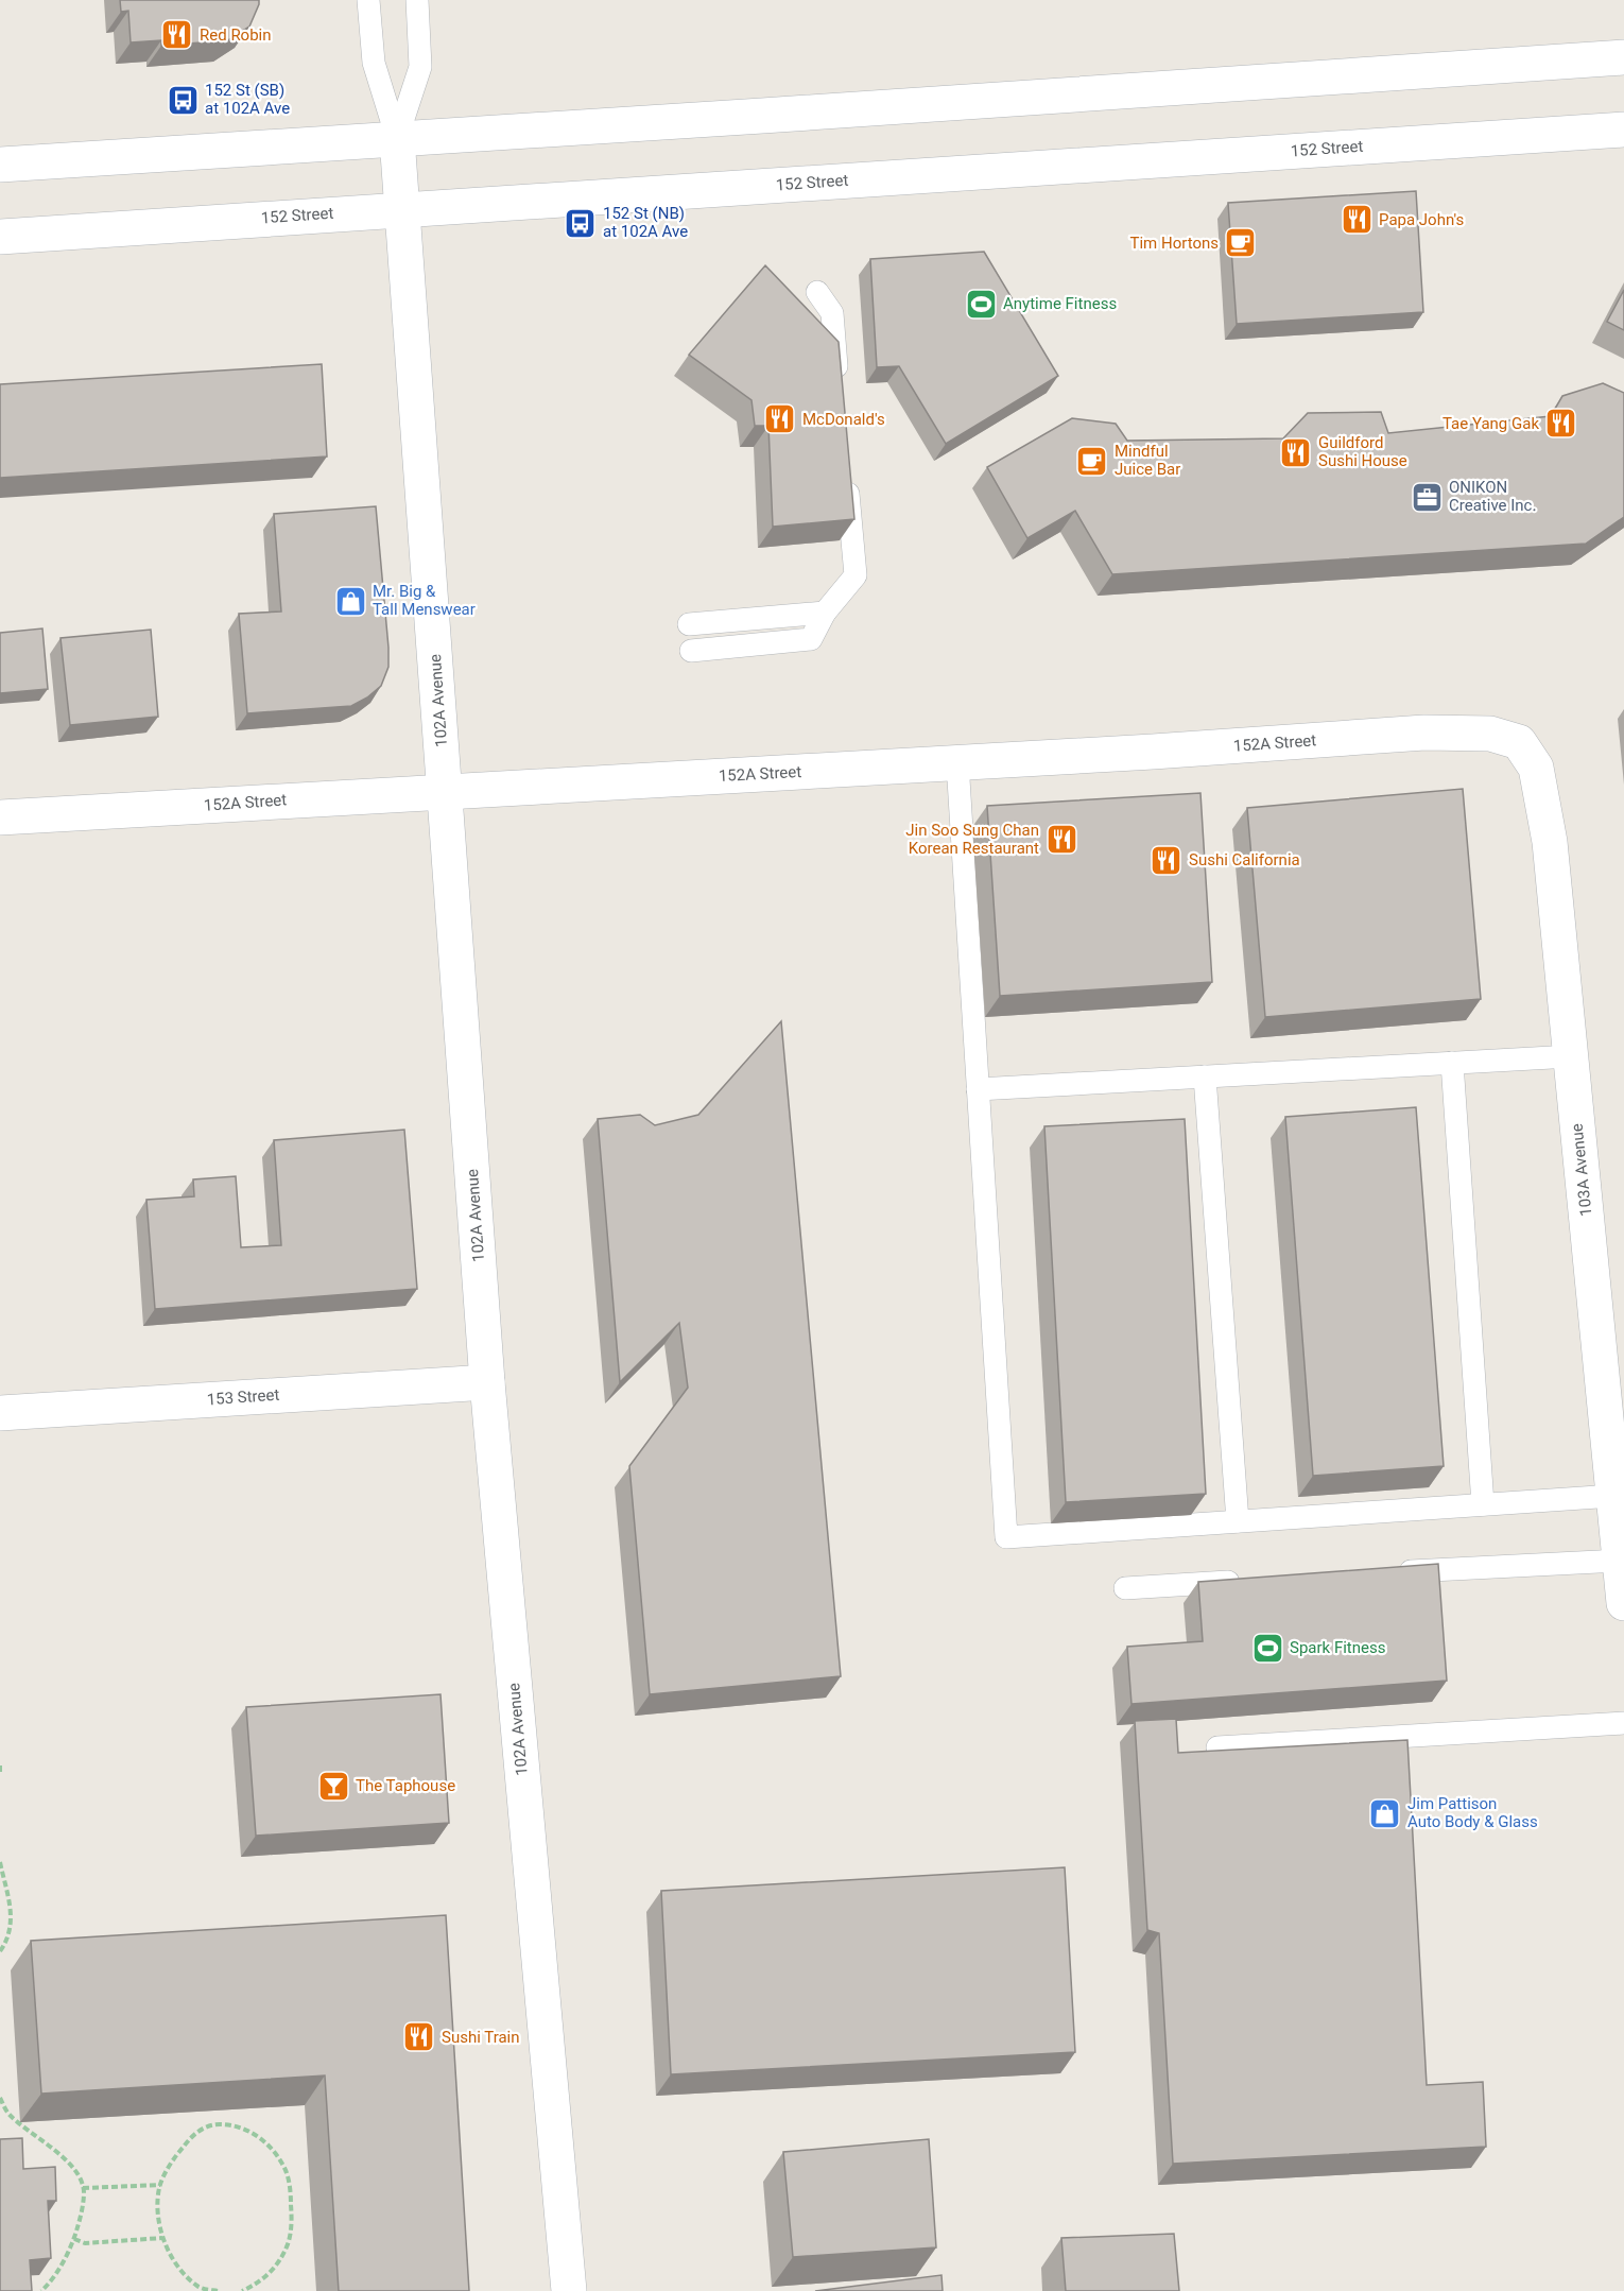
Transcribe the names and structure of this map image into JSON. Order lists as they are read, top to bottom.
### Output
{
  "streets": {
    "street": [
      "152 Street",
      "102A Avenue",
      "152A Street",
      "103A Avenue",
      "153 Street"
    ]
  },
  "crossings": [
    ["152 Street", "102A Avenue"],
    ["102A Avenue", "152A Street"],
    ["102A Avenue", "153 Street"],
    ["152A Street", "103A Avenue"]
  ],
  "places": {
    "restaurant": [
      "Red Robin",
      "Papa John's",
      "McDonald's",
      "Tae Yang Gak",
      "Guildford Sushi House",
      "Jin Soo Sung Chan Korean Restaurant",
      "Sushi California",
      "Sushi Train"
    ],
    "bus stop": ["152 St (SB) at 102A Ave", "152 St (NB) at 102A Ave"],
    "cafe": ["Tim Hortons", "Mindful Juice Bar"],
    "sports": ["Anytime Fitness", "Spark Fitness"],
    "office": ["ONIKON Creative Inc."],
    "shop": ["Mr. Big & Tall Menswear", "Jim Pattison Auto Body & Glass"],
    "bar": ["The Taphouse"]
  }
}
